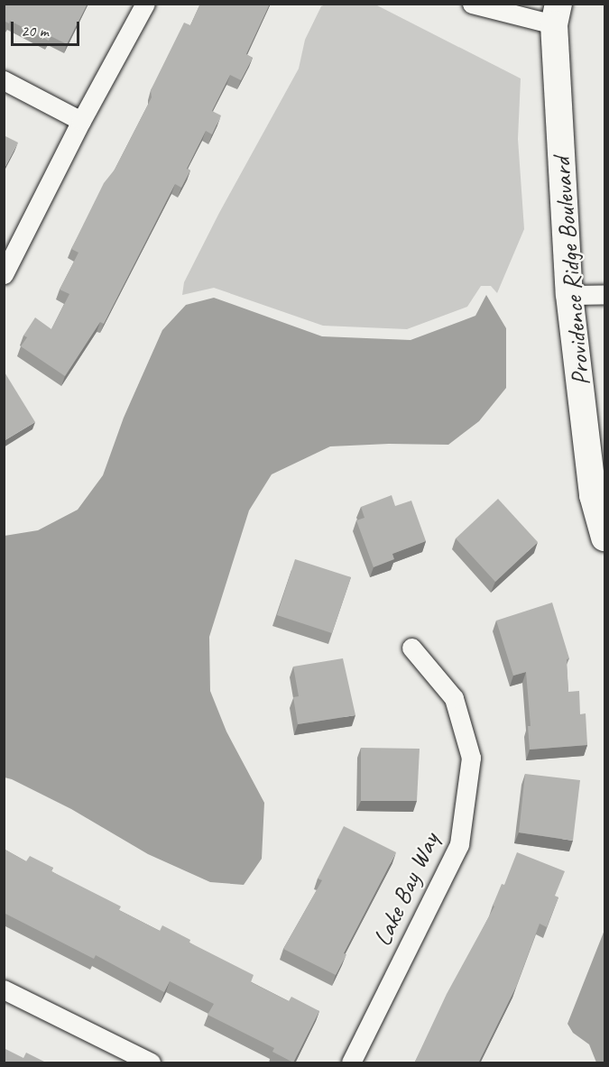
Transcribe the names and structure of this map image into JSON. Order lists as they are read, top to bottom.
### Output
{
  "streets": {
    "street": ["Providence Ridge Boulevard", "Lake Bay Way"]
  },
  "scale_bar": "20 m"
}
